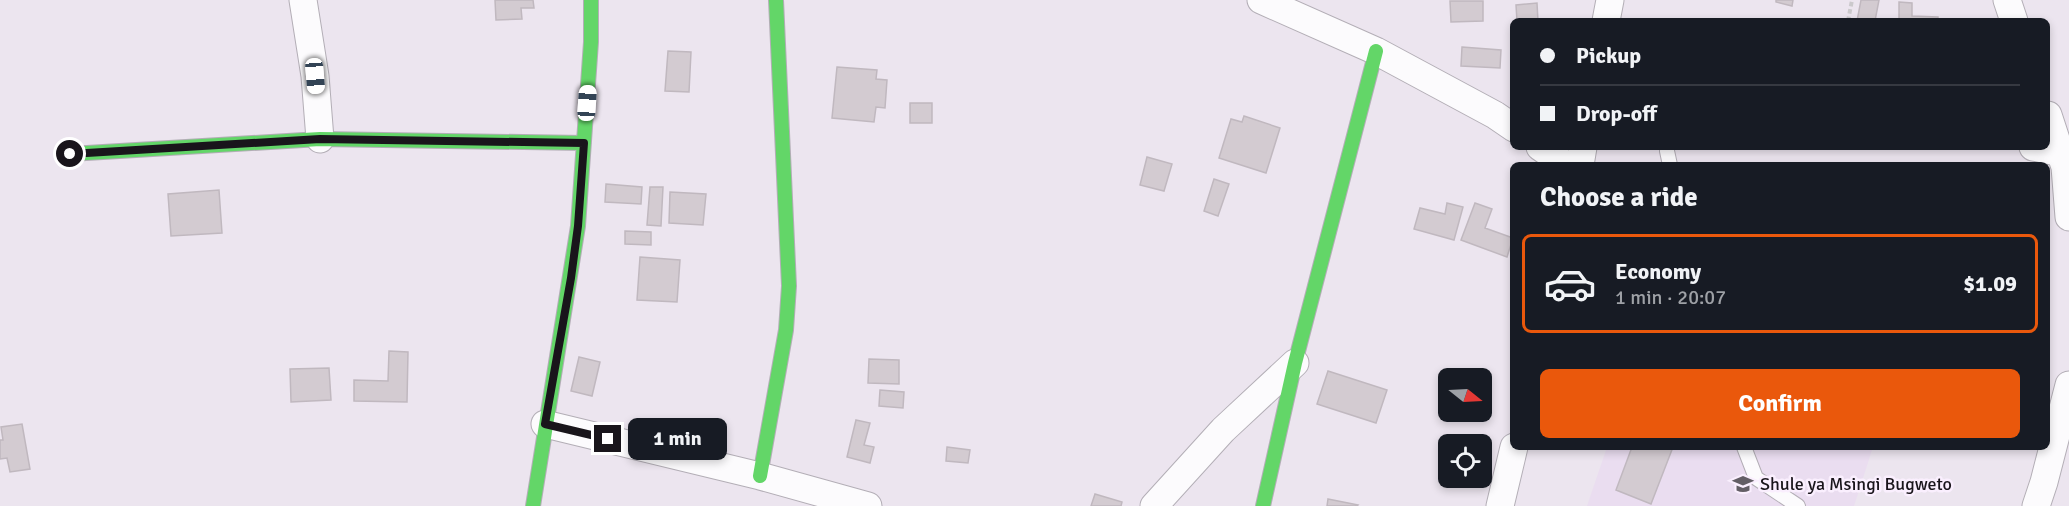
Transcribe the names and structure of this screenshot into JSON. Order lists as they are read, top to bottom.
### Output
{
  "places": {
    "school or university": ["Shule ya Msingi Bugweto"]
  },
  "north": "right",
  "page": {
    "banner": ["Pickup", "Drop-off"],
    "heading": "Choose a ride",
    "list": [
      {
        "name": "Economy",
        "note": "1 min · 20:07",
        "value": "$1.09"
      }
    ],
    "buttons": "Confirm",
    "bubble": "1 min"
  }
}
